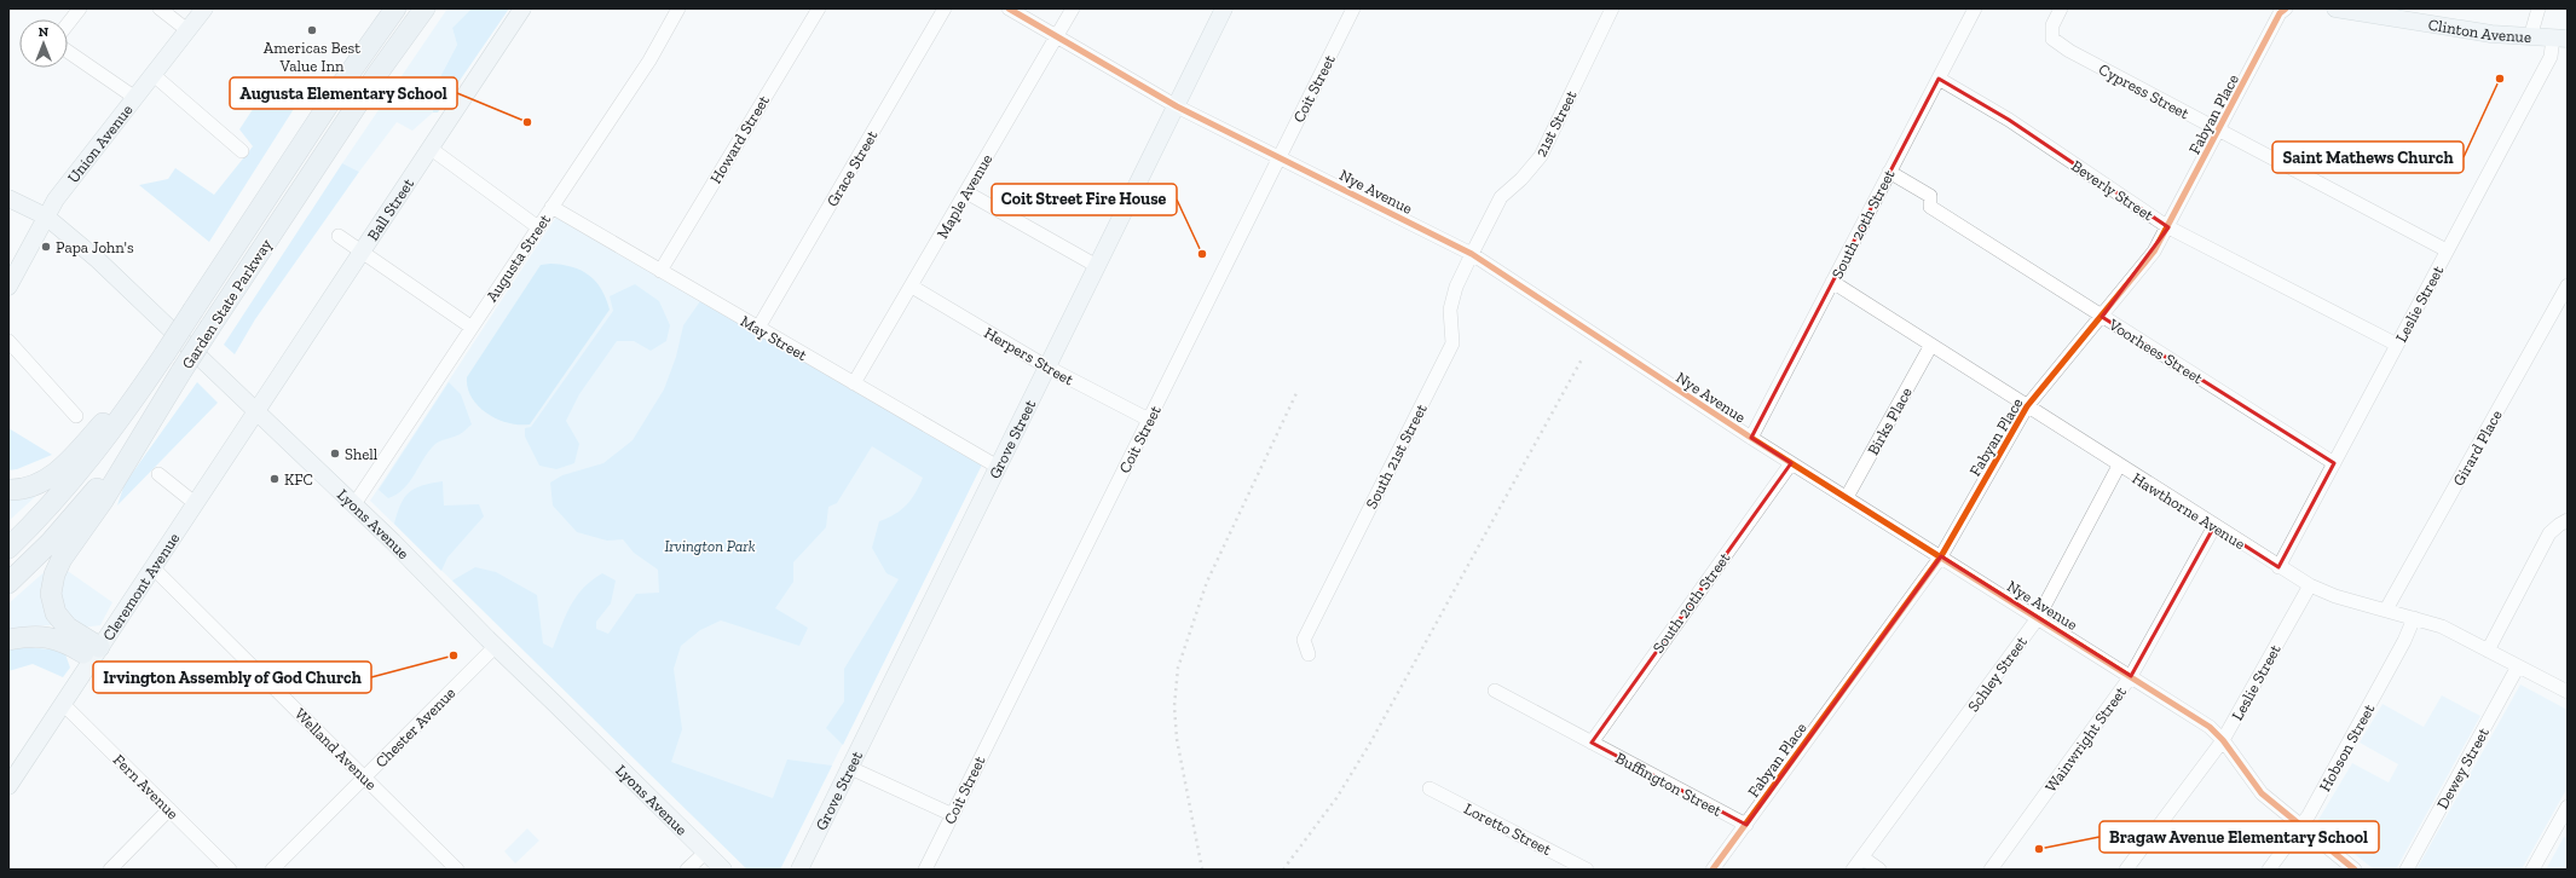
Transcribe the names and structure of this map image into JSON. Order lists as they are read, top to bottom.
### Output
{
  "streets": {
    "highway": ["Garden State Parkway"],
    "main road": [
      "Clinton Avenue",
      "Union Avenue",
      "Ball Street",
      "Grove Street",
      "Lyons Avenue",
      "Cleremont Avenue"
    ],
    "street": [
      "Coit Street",
      "Cypress Street",
      "Fabyan Place",
      "21st Street",
      "Howard Street",
      "Grace Street",
      "Beverly Street",
      "Nye Avenue",
      "Maple Avenue",
      "South 20th Street",
      "Augusta Street",
      "Leslie Street",
      "May Street",
      "Voorhees Street",
      "Herpers Street",
      "Birks Place",
      "Girard Place",
      "South 21st Street",
      "Hawthorne Avenue",
      "Schley Street",
      "Chester Avenue",
      "Wainwright Street",
      "Hobson Street",
      "Welland Avenue",
      "Dewey Street",
      "Buffington Street",
      "Fern Avenue",
      "Loretto Street"
    ]
  },
  "crossings": [
    ["Clinton Avenue", "Leslie Street"],
    ["Coit Street", "Nye Avenue"],
    ["Coit Street", "Herpers Street"],
    ["Cypress Street", "Fabyan Place"],
    ["Cypress Street", "Leslie Street"],
    ["Fabyan Place", "Beverly Street"],
    ["Fabyan Place", "Nye Avenue"],
    ["Fabyan Place", "Voorhees Street"],
    ["Fabyan Place", "Hawthorne Avenue"],
    ["Fabyan Place", "Buffington Street"],
    ["21st Street", "Nye Avenue"],
    ["21st Street", "South 21st Street"],
    ["Howard Street", "May Street"],
    ["Union Avenue", "Lyons Avenue"],
    ["Grace Street", "May Street"],
    ["Beverly Street", "South 20th Street"],
    ["Beverly Street", "Leslie Street"],
    ["Nye Avenue", "Maple Avenue"],
    ["Nye Avenue", "South 20th Street"],
    ["Nye Avenue", "Leslie Street"],
    ["Nye Avenue", "Birks Place"],
    ["Nye Avenue", "Grove Street"],
    ["Nye Avenue", "South 21st Street"],
    ["Nye Avenue", "Schley Street"],
    ["Nye Avenue", "Wainwright Street"],
    ["Nye Avenue", "Hobson Street"],
    ["Maple Avenue", "May Street"],
    ["Maple Avenue", "Herpers Street"],
    ["Ball Street", "Lyons Avenue"],
    ["Ball Street", "Cleremont Avenue"],
    ["South 20th Street", "Voorhees Street"],
    ["South 20th Street", "Hawthorne Avenue"],
    ["South 20th Street", "Buffington Street"],
    ["Augusta Street", "May Street"],
    ["Augusta Street", "Lyons Avenue"],
    ["Leslie Street", "Voorhees Street"],
    ["Leslie Street", "Hawthorne Avenue"],
    ["May Street", "Grove Street"],
    ["Herpers Street", "Grove Street"],
    ["Birks Place", "Hawthorne Avenue"],
    ["Girard Place", "Hawthorne Avenue"],
    ["Hawthorne Avenue", "Schley Street"],
    ["Hawthorne Avenue", "Wainwright Street"],
    ["Hawthorne Avenue", "Hobson Street"],
    ["Hawthorne Avenue", "Dewey Street"],
    ["Lyons Avenue", "Cleremont Avenue"],
    ["Lyons Avenue", "Chester Avenue"],
    ["Cleremont Avenue", "Welland Avenue"],
    ["Cleremont Avenue", "Fern Avenue"],
    ["Chester Avenue", "Welland Avenue"]
  ],
  "parks": ["Irvington Park"],
  "places": [
    "Americas Best Value Inn",
    "Saint Mathews Church",
    "Augusta Elementary School",
    "Papa John's",
    "Coit Street Fire House",
    "Shell",
    "KFC",
    "Irvington Assembly of God Church",
    "Bragaw Avenue Elementary School"
  ],
  "north": "top"
}
